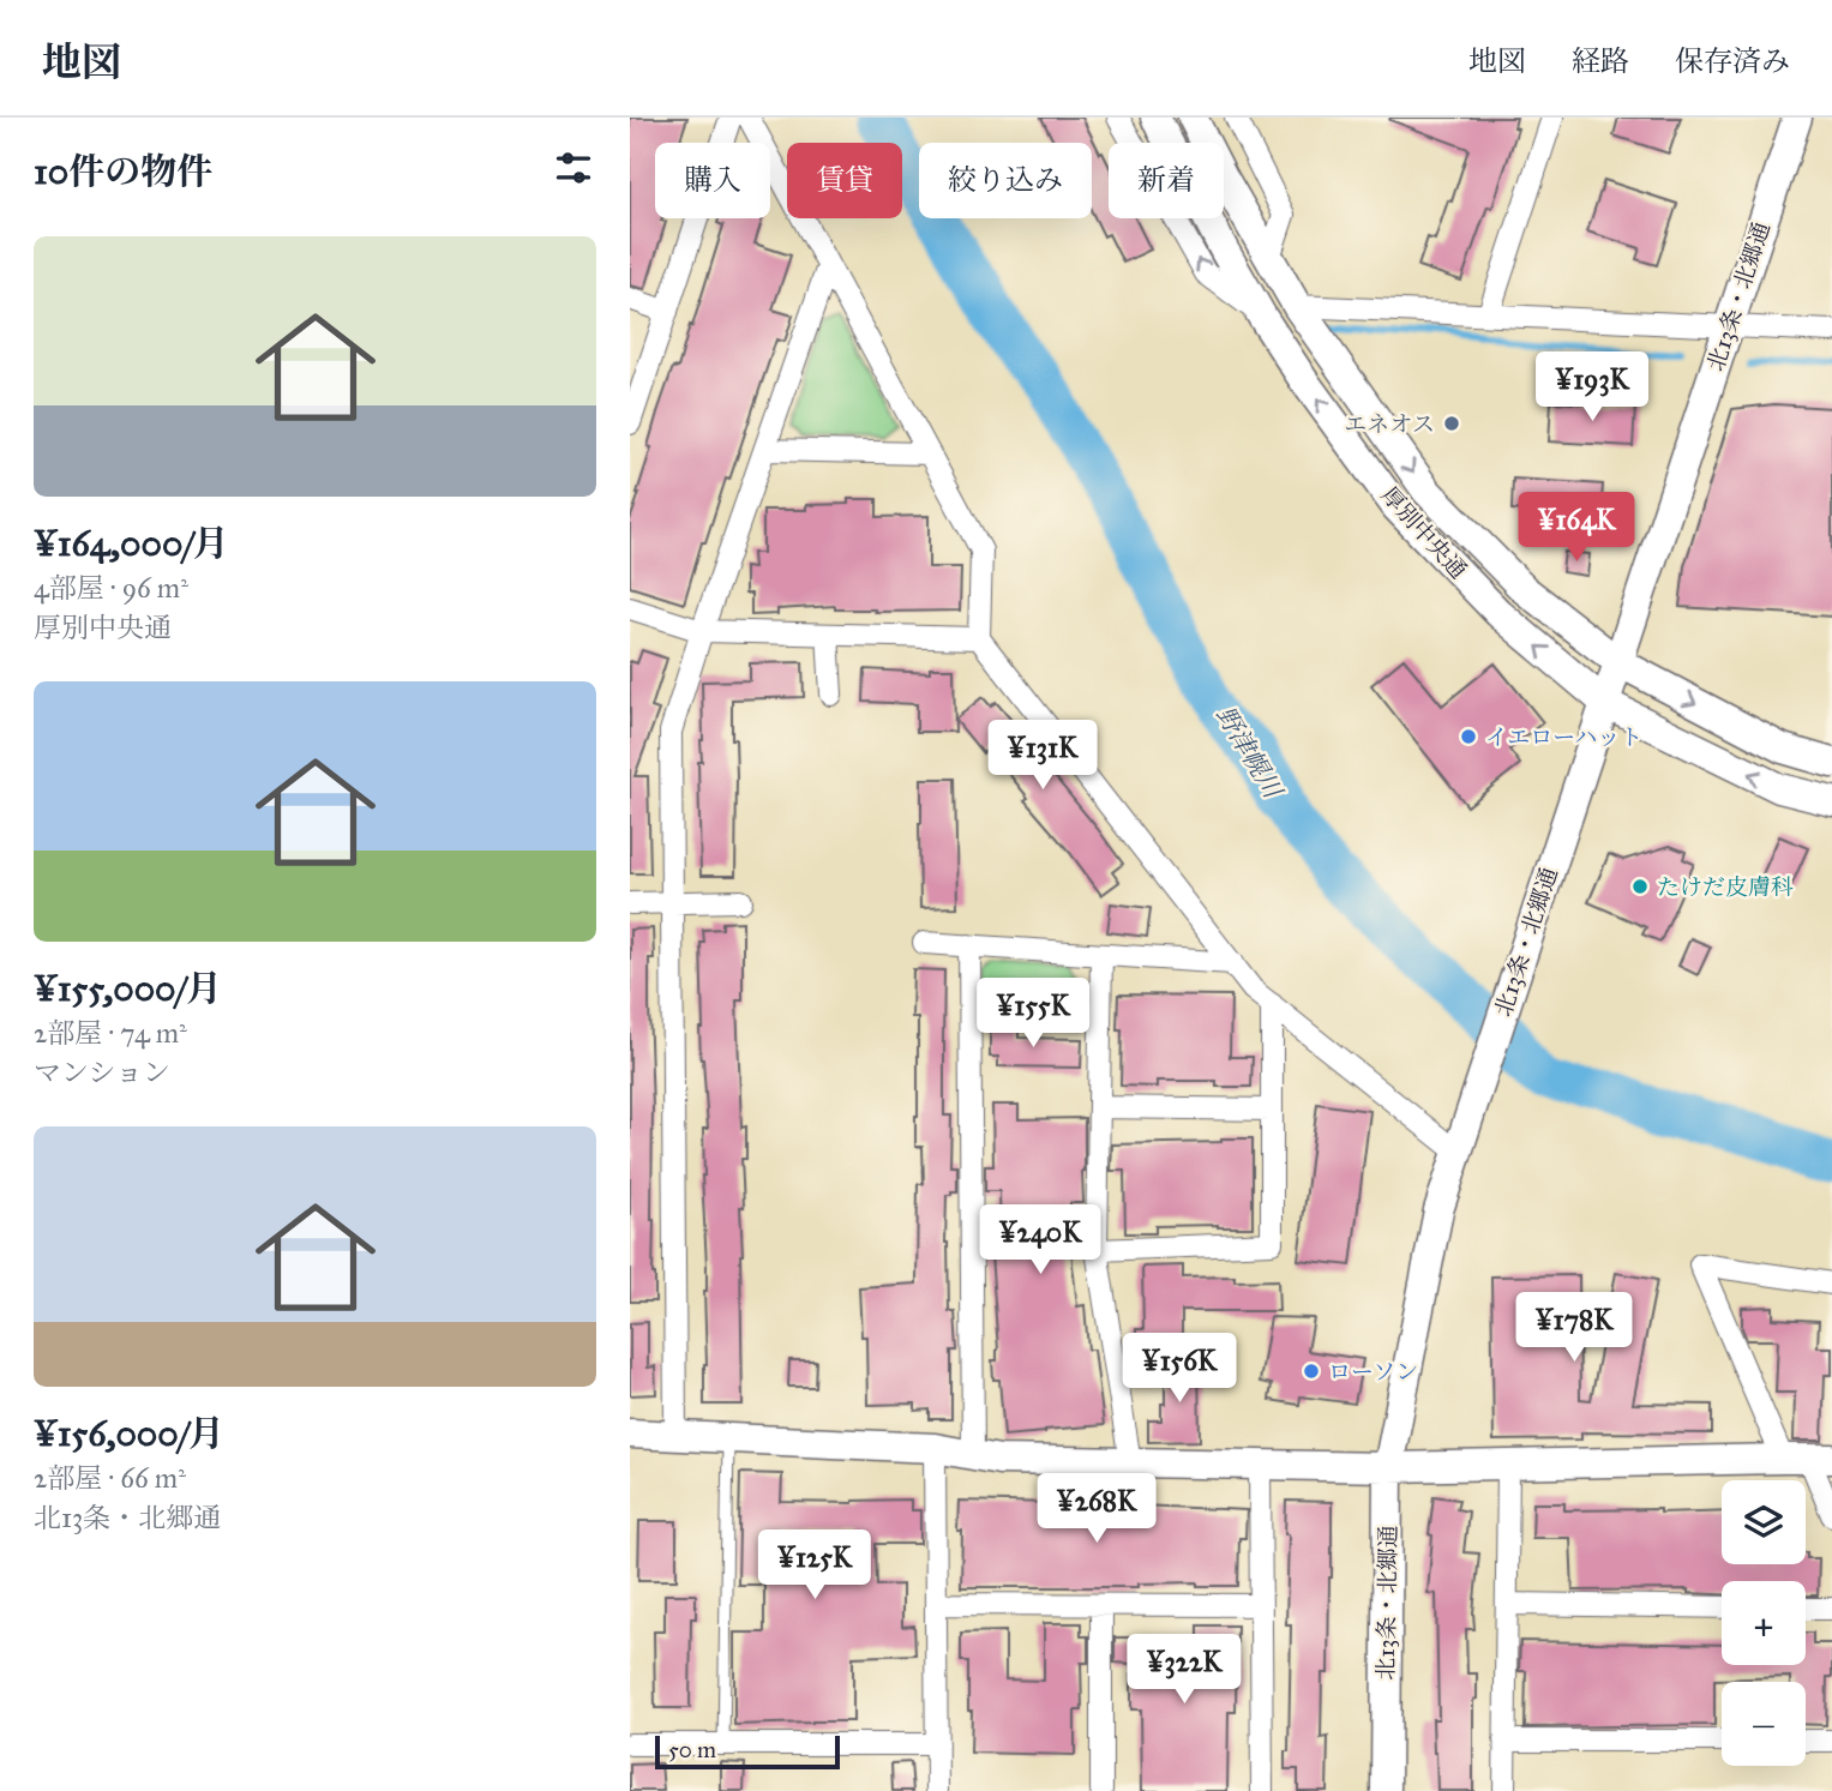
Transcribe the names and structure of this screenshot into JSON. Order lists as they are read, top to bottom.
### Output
{
  "streets": {
    "street": ["北13条・北郷通", "厚別中央通"]
  },
  "crossings": [
    ["北13条・北郷通", "厚別中央通"]
  ],
  "water": ["野津幌川"],
  "places": [
    "エネオス",
    "イエローハット",
    "たけだ皮膚科",
    "ローソン"
  ],
  "scale_bar": "50 m",
  "page": {
    "header": "地図",
    "nav": ["地図", "経路", "保存済み"],
    "heading": "10件の物件",
    "chip": [
      "購入",
      "賃貸",
      "絞り込み",
      "新着"
    ],
    "list": [
      {
        "name": "¥164,000/月",
        "note": "4部屋 · 96 m² · 厚別中央通"
      },
      {
        "name": "¥155,000/月",
        "note": "2部屋 · 74 m² · マンション"
      },
      {
        "name": "¥156,000/月",
        "note": "2部屋 · 66 m² · 北13条・北郷通"
      }
    ],
    "price": [
      "¥193K",
      "¥164K",
      "¥131K",
      "¥155K",
      "¥240K",
      "¥178K",
      "¥156K",
      "¥268K",
      "¥125K",
      "¥322K"
    ],
    "map_buttons": ["+", "−"],
    "scale": "50 m"
  }
}
